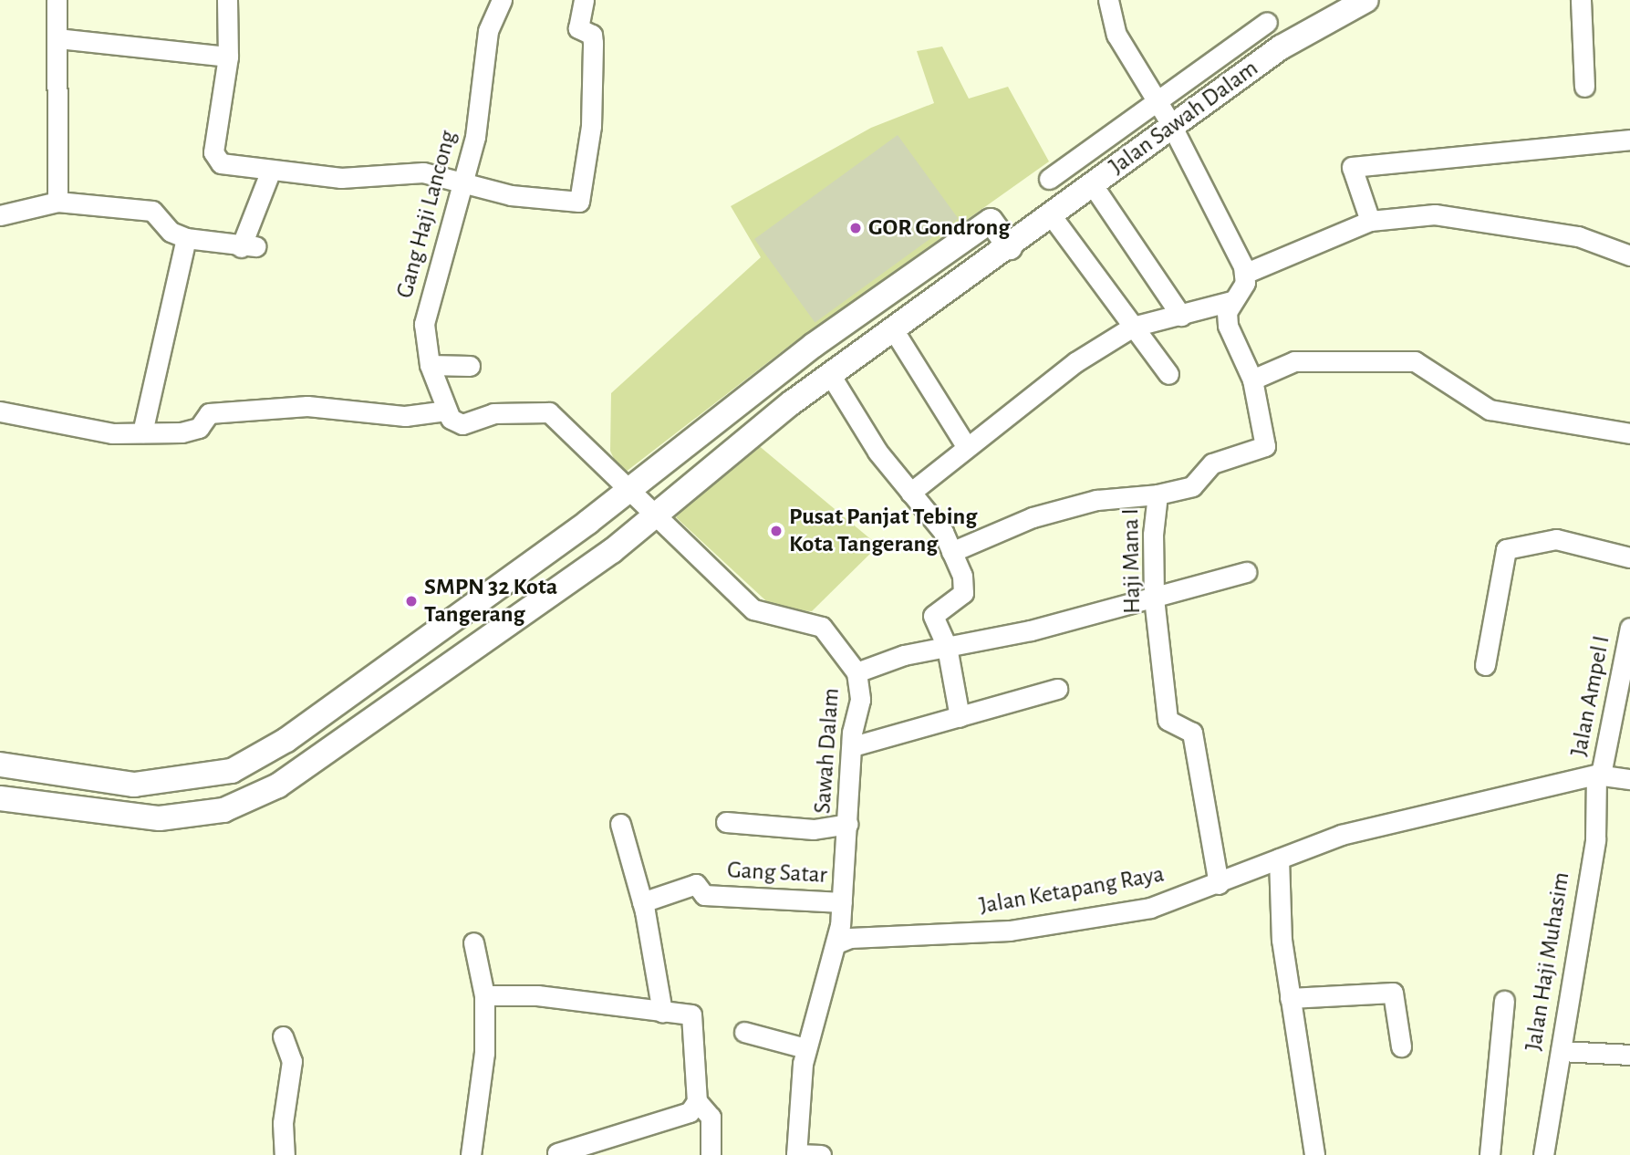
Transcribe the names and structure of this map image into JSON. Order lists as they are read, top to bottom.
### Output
{
  "streets": {
    "street": [
      "Jalan Sawah Dalam",
      "Gang Haji Lancong",
      "Haji Mana I",
      "Jalan Ampel I",
      "Sawah Dalam",
      "Gang Satar",
      "Jalan Ketapang Raya",
      "Jalan Haji Muhasim"
    ]
  },
  "crossings": [
    ["Haji Mana I", "Jalan Ketapang Raya"],
    ["Jalan Ampel I", "Jalan Ketapang Raya"],
    ["Jalan Ampel I", "Jalan Haji Muhasim"],
    ["Sawah Dalam", "Gang Satar"],
    ["Sawah Dalam", "Jalan Ketapang Raya"],
    ["Jalan Ketapang Raya", "Jalan Haji Muhasim"]
  ],
  "places": ["GOR Gondrong", "Pusat Panjat Tebing Kota Tangerang", "SMPN 32 Kota Tangerang"]
}
